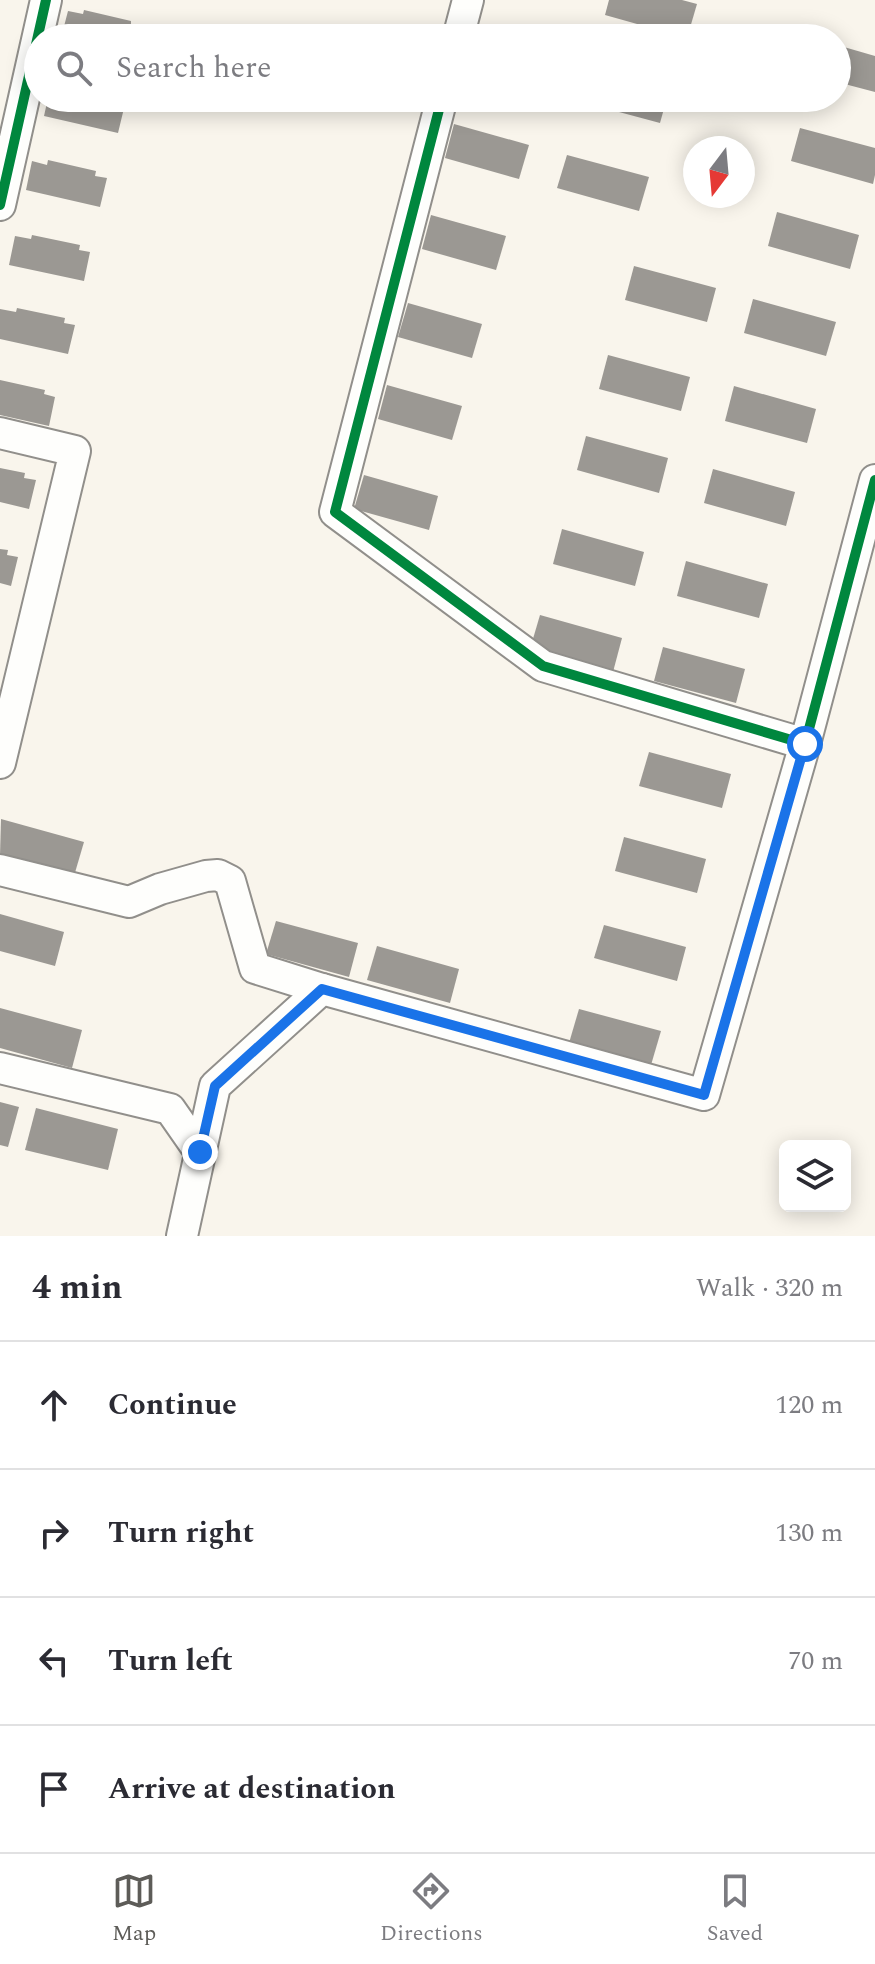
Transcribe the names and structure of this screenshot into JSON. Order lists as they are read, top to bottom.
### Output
{
  "north": "bottom",
  "page": {
    "search": "Search here",
    "heading": ["4 min", "Walk · 320 m"],
    "list": [
      ["Continue", "120 m"],
      ["Turn right", "130 m"],
      ["Turn left", "70 m"],
      "Arrive at destination"
    ],
    "nav": ["Map", "Directions", "Saved"]
  }
}
